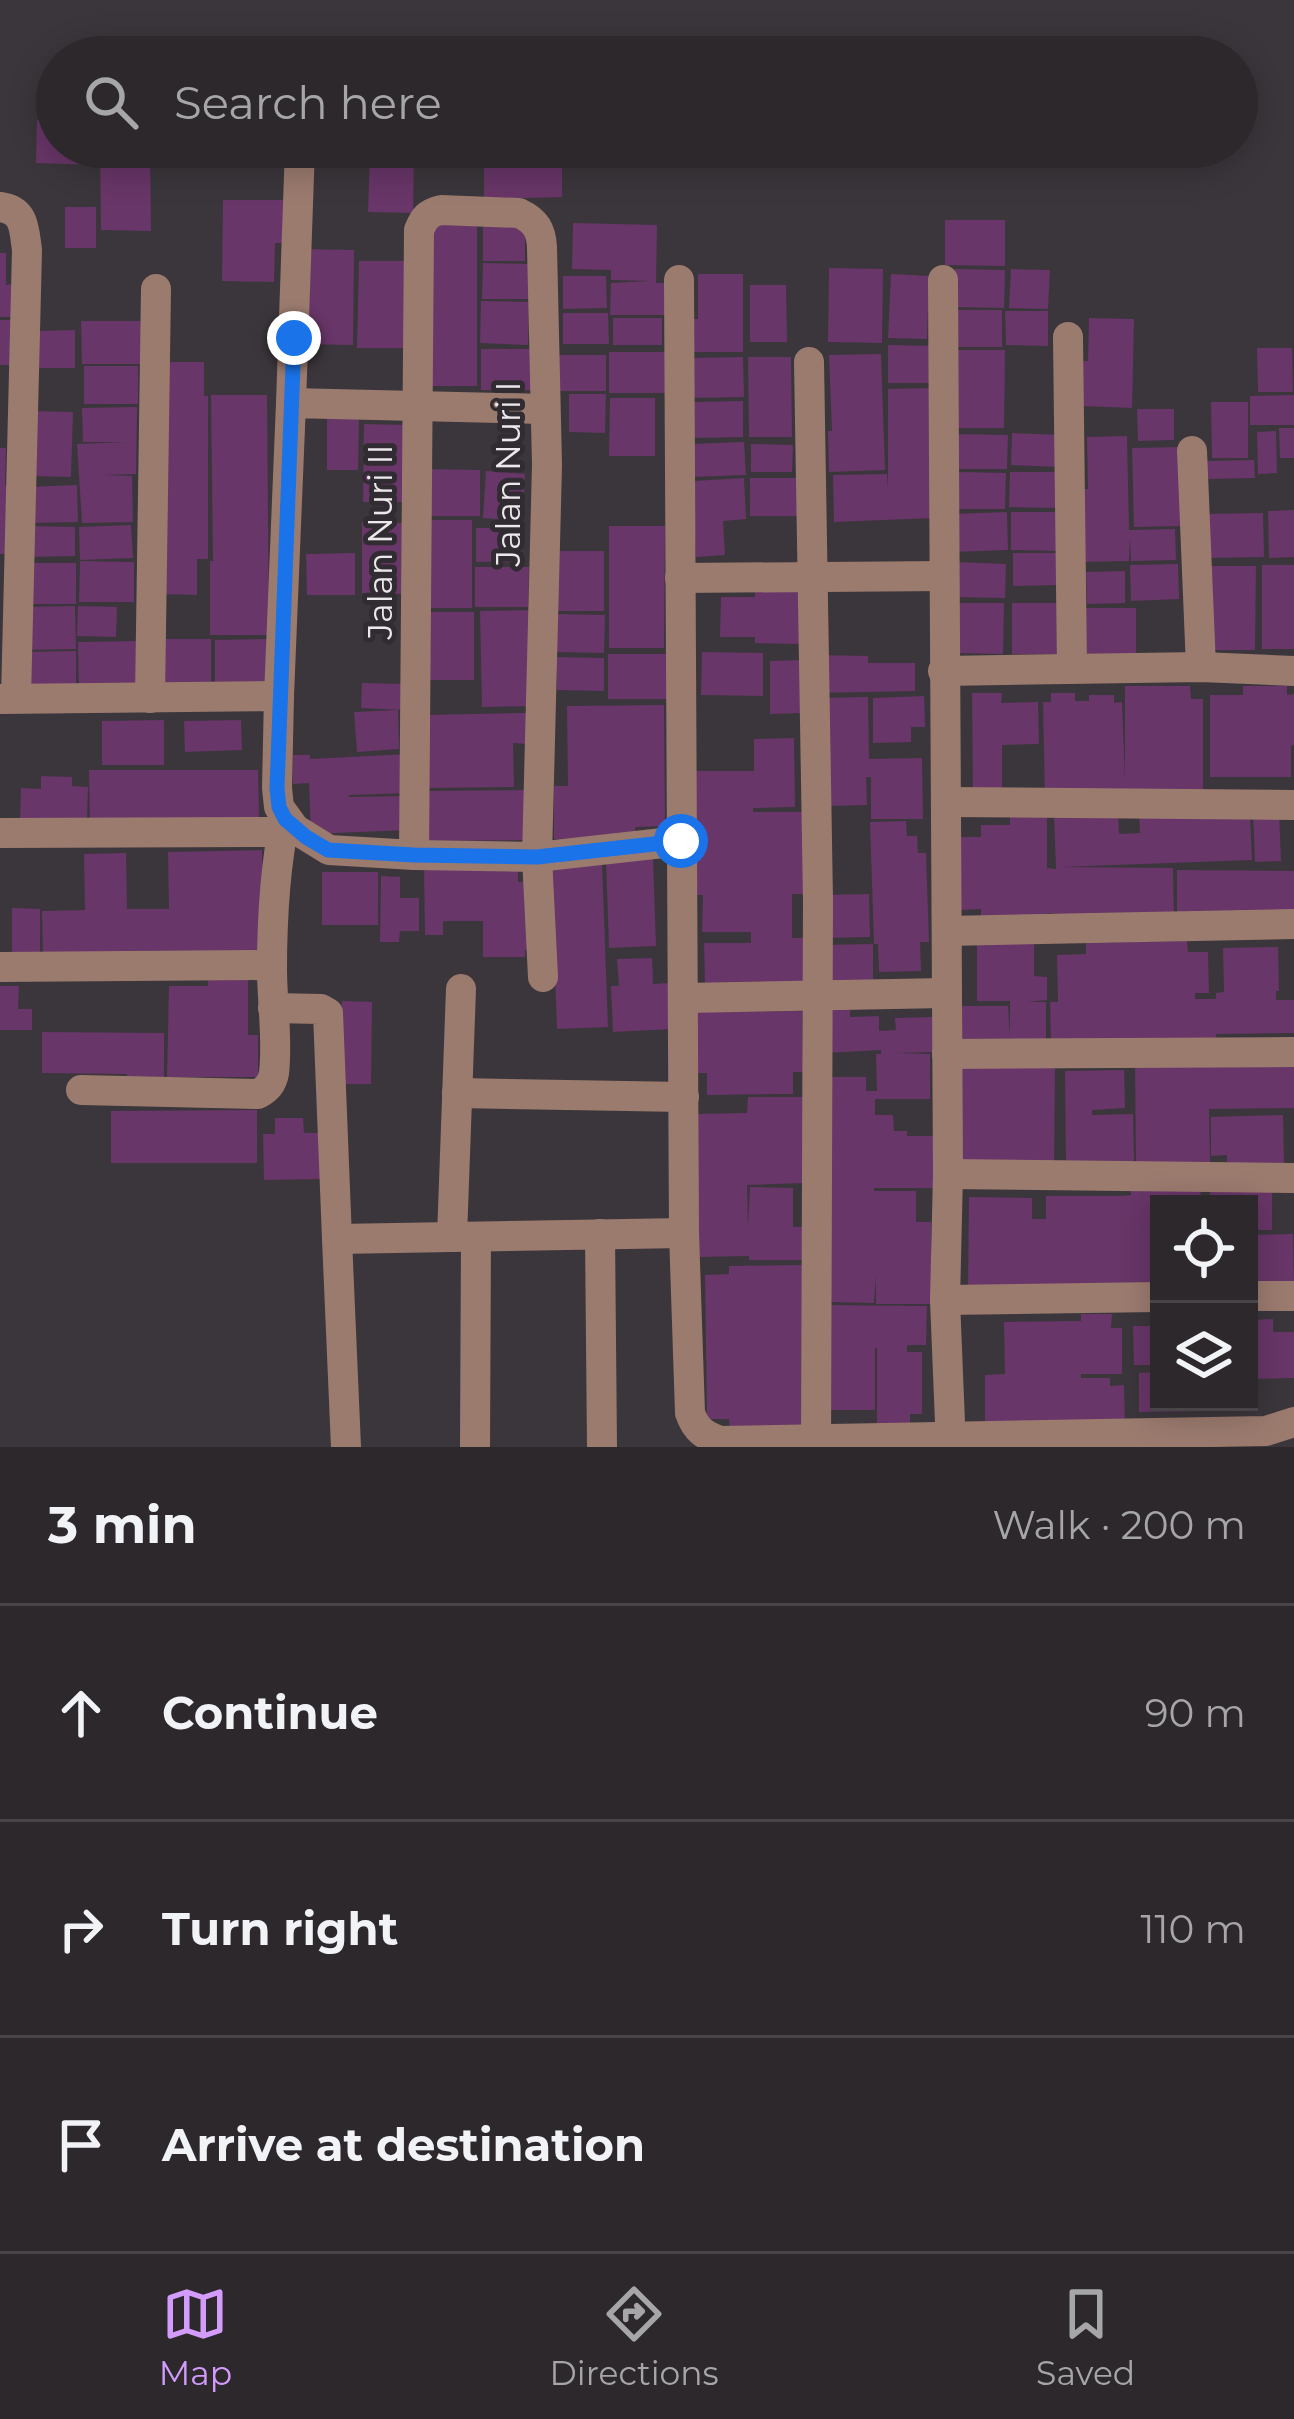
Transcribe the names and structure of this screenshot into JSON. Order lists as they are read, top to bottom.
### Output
{
  "streets": {
    "street": ["Jalan Nuri I", "Jalan Nuri II"]
  },
  "crossings": [
    ["Jalan Nuri I", "Jalan Nuri II"]
  ],
  "page": {
    "search": "Search here",
    "heading": ["3 min", "Walk · 200 m"],
    "list": [
      ["Continue", "90 m"],
      ["Turn right", "110 m"],
      "Arrive at destination"
    ],
    "nav": ["Map", "Directions", "Saved"]
  }
}
